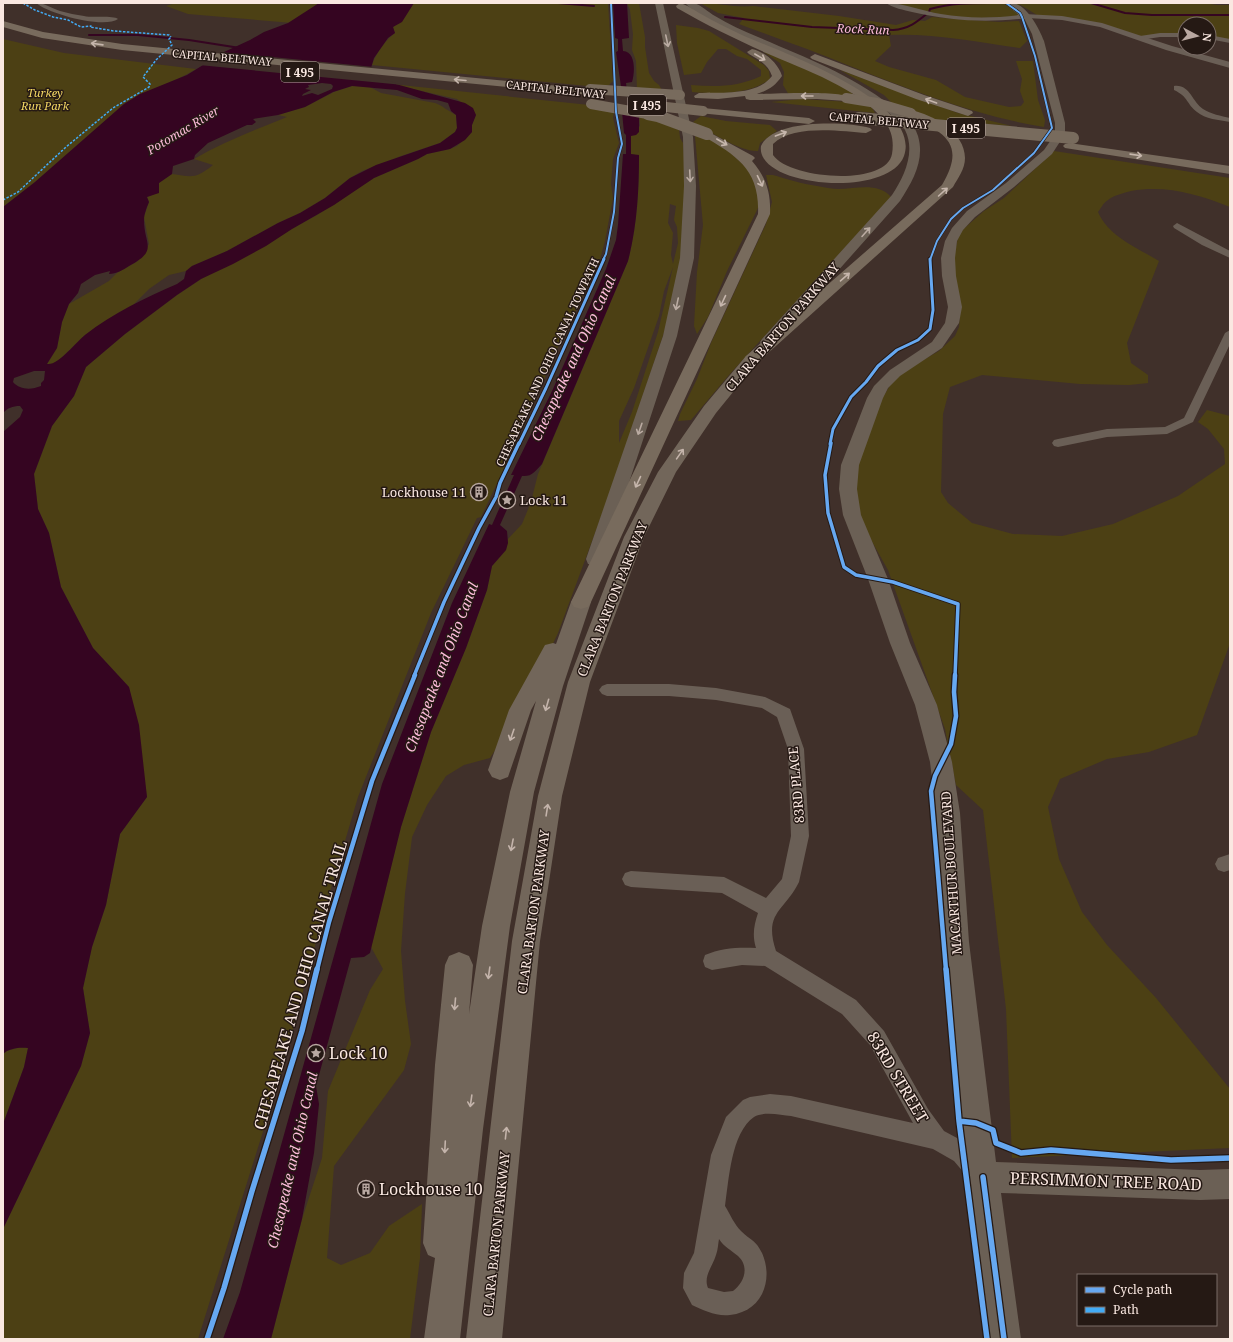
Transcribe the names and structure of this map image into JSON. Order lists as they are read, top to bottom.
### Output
{
  "streets": {
    "highway": ["CAPITAL BELTWAY", "I 495"],
    "main road": ["CLARA BARTON PARKWAY", "MACARTHUR BOULEVARD", "PERSIMMON TREE ROAD"],
    "street": ["83RD PLACE", "83RD STREET"],
    "cycle path": ["CHESAPEAKE AND OHIO CANAL TOWPATH"]
  },
  "crossings": [
    ["MACARTHUR BOULEVARD", "83RD STREET"],
    ["MACARTHUR BOULEVARD", "PERSIMMON TREE ROAD"],
    ["83RD STREET", "PERSIMMON TREE ROAD"]
  ],
  "water": ["Rock Run", "Potomac River", "Chesapeake and Ohio Canal"],
  "parks": ["Turkey Run Park"],
  "places": {
    "building": ["Lockhouse 11", "Lockhouse 10"],
    "place": ["Lock 11", "Lock 10"]
  },
  "legend": ["Cycle path", "Path"],
  "north": "right"
}
